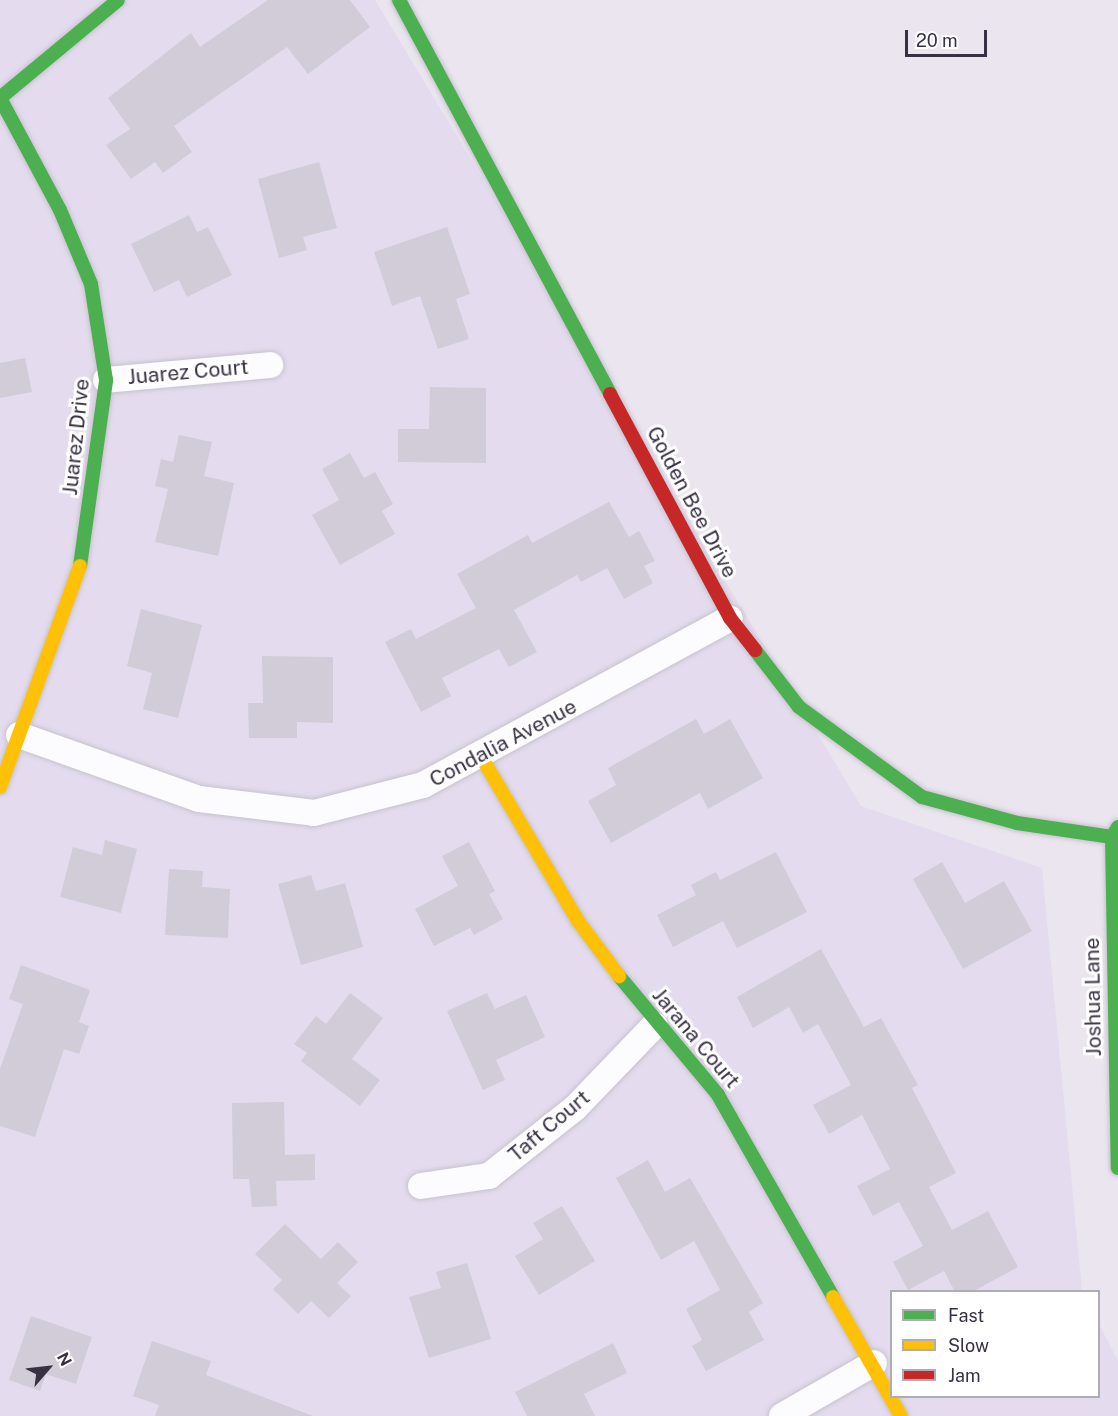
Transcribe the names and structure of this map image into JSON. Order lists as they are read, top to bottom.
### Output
{
  "streets": {
    "street": [
      "Juarez Court",
      "Juarez Drive",
      "Golden Bee Drive",
      "Condalia Avenue",
      "Joshua Lane",
      "Jarana Court",
      "Taft Court"
    ]
  },
  "crossings": [
    ["Juarez Court", "Juarez Drive"],
    ["Juarez Drive", "Condalia Avenue"],
    ["Golden Bee Drive", "Condalia Avenue"],
    ["Golden Bee Drive", "Joshua Lane"],
    ["Condalia Avenue", "Jarana Court"],
    ["Jarana Court", "Taft Court"]
  ],
  "legend": ["Fast", "Slow", "Jam"],
  "scale_bar": "20 m",
  "north": "top right"
}
